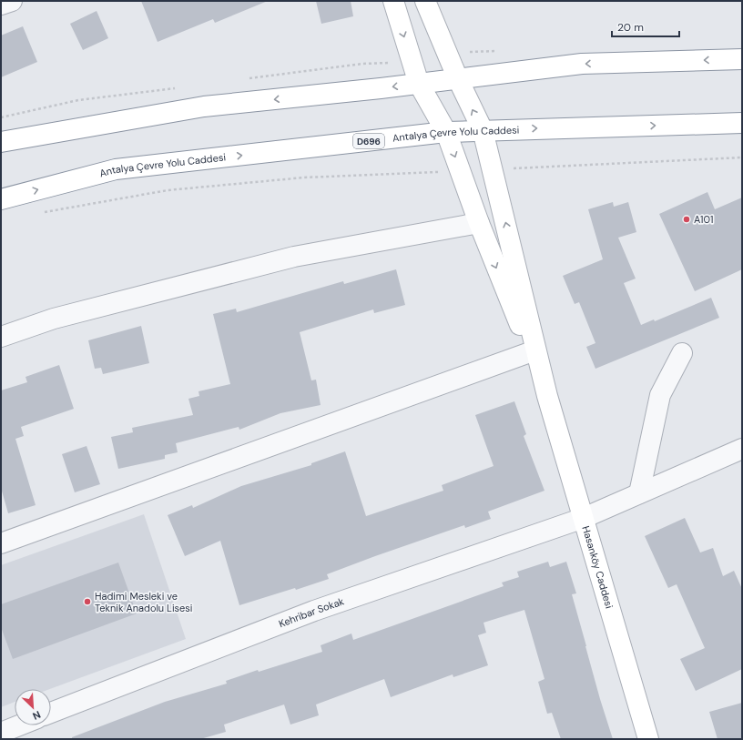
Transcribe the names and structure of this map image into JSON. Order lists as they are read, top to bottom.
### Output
{
  "streets": {
    "main road": ["Antalya Çevre Yolu Caddesi", "D696", "Hasanköy Caddesi"],
    "street": ["Kehribar Sokak"]
  },
  "crossings": [
    ["Hasanköy Caddesi", "Kehribar Sokak"]
  ],
  "places": ["A101", "Hadimi Mesleki ve Teknik Anadolu Lisesi"],
  "scale_bar": "20 m",
  "north": "bottom right"
}
